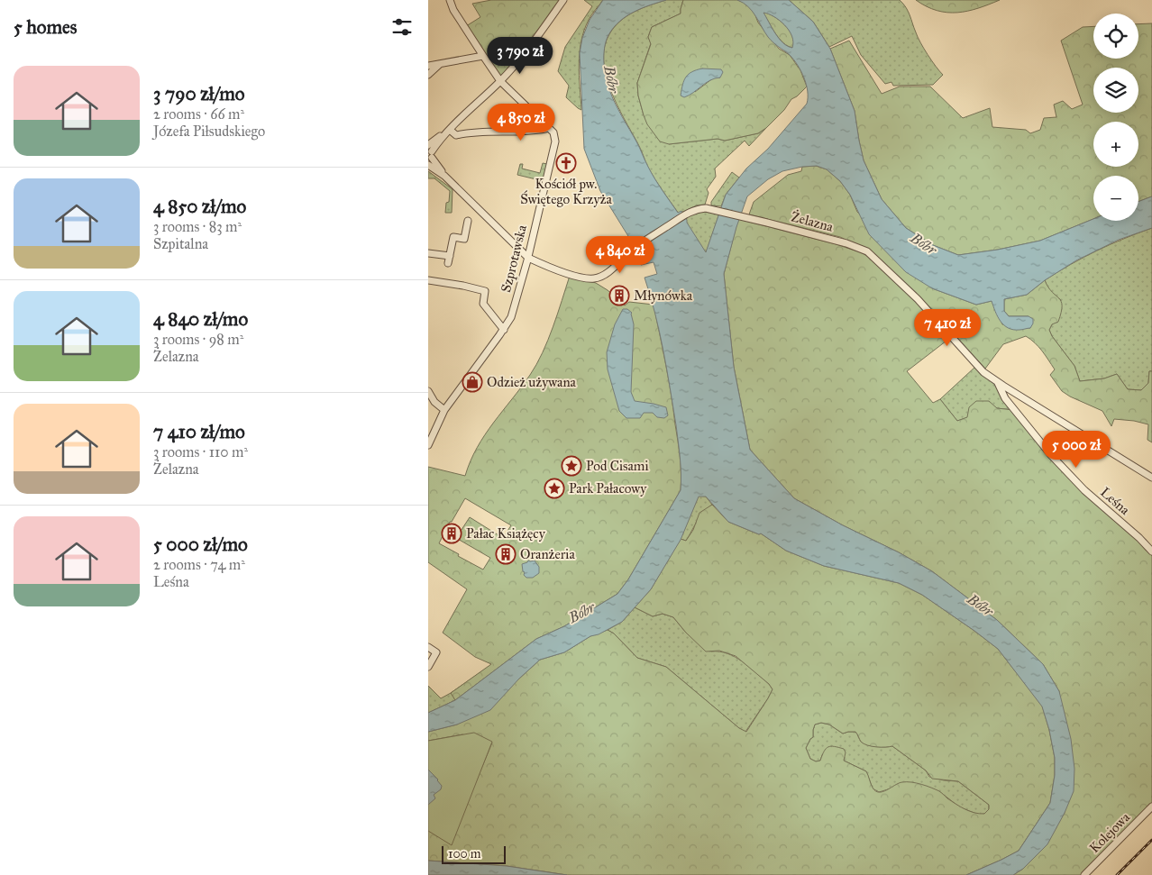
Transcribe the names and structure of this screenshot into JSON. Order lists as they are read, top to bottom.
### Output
{
  "streets": {
    "street": [
      "Żelazna",
      "Szprotawska",
      "Leśna",
      "Kolejowa"
    ]
  },
  "crossings": [
    ["Żelazna", "Szprotawska"],
    ["Żelazna", "Leśna"]
  ],
  "water": ["Bóbr"],
  "places": {
    "church": ["Kościół pw. Świętego Krzyża"],
    "building": ["Młynówka", "Pałac Książęcy", "Oranżeria"],
    "shop": ["Odzież używana"],
    "place": ["Pod Cisami", "Park Pałacowy"]
  },
  "scale_bar": "100 m",
  "page": {
    "heading": "5 homes",
    "map_buttons": ["+", "−"],
    "price": [
      "3 790 zł",
      "4 850 zł",
      "4 840 zł",
      "7 410 zł",
      "5 000 zł"
    ],
    "list": [
      {
        "name": "3 790 zł/mo",
        "note": "2 rooms · 66 m² · Józefa Piłsudskiego"
      },
      {
        "name": "4 850 zł/mo",
        "note": "3 rooms · 83 m² · Szpitalna"
      },
      {
        "name": "4 840 zł/mo",
        "note": "3 rooms · 98 m² · Żelazna"
      },
      {
        "name": "7 410 zł/mo",
        "note": "3 rooms · 110 m² · Żelazna"
      },
      {
        "name": "5 000 zł/mo",
        "note": "2 rooms · 74 m² · Leśna"
      }
    ],
    "scale": "100 m"
  }
}
